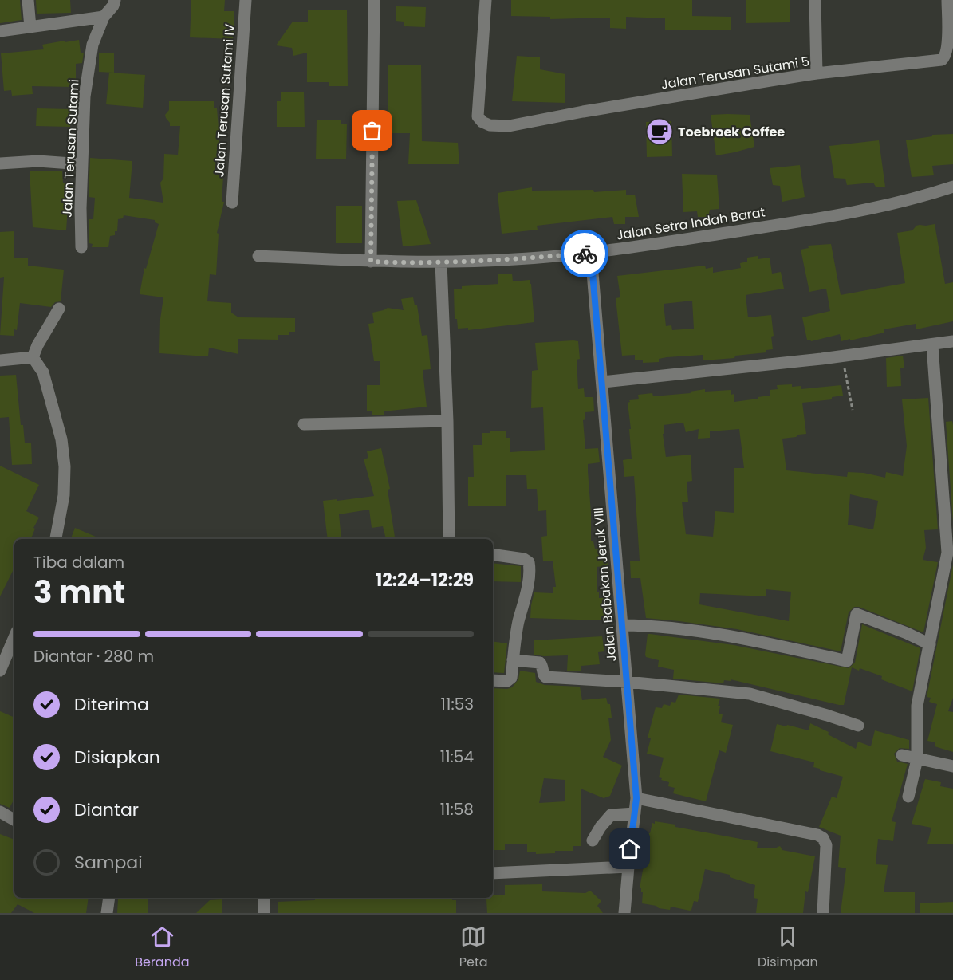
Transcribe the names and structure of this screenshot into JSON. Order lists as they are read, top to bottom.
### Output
{
  "streets": {
    "street": [
      "Jalan Terusan Sutami 5",
      "Jalan Terusan Sutami IV",
      "Jalan Terusan Sutami",
      "Jalan Setra Indah Barat",
      "Jalan Babakan Jeruk VIII"
    ]
  },
  "crossings": [
    ["Jalan Setra Indah Barat", "Jalan Babakan Jeruk VIII"]
  ],
  "places": {
    "cafe": ["Toebroek Coffee"]
  },
  "page": {
    "heading": ["3 mnt", "Tiba dalam", "12:24–12:29"],
    "bar": "Diantar · 280 m",
    "list": [
      ["Diterima", "11:53"],
      ["Disiapkan", "11:54"],
      ["Diantar", "11:58"],
      "Sampai"
    ],
    "tabs": ["Beranda", "Peta", "Disimpan"]
  }
}
